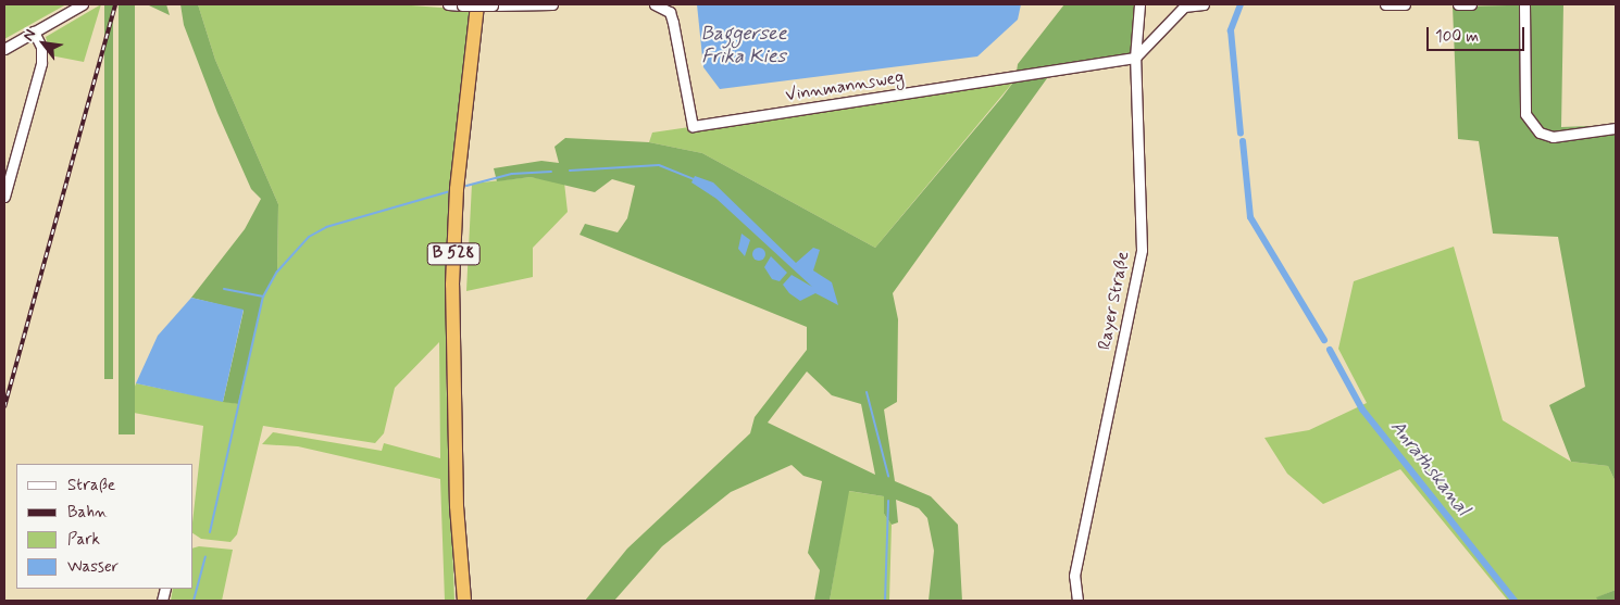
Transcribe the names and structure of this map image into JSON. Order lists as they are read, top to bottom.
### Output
{
  "streets": {
    "highway": ["B 528"],
    "street": ["Vinnmannsweg", "Rayer Straße"]
  },
  "crossings": [
    ["Vinnmannsweg", "Rayer Straße"]
  ],
  "water": ["Baggersee Frika Kies", "Anrathskanal"],
  "legend": [
    "Straße",
    "Bahn",
    "Park",
    "Wasser"
  ],
  "scale_bar": "100 m",
  "north": "top left"
}
